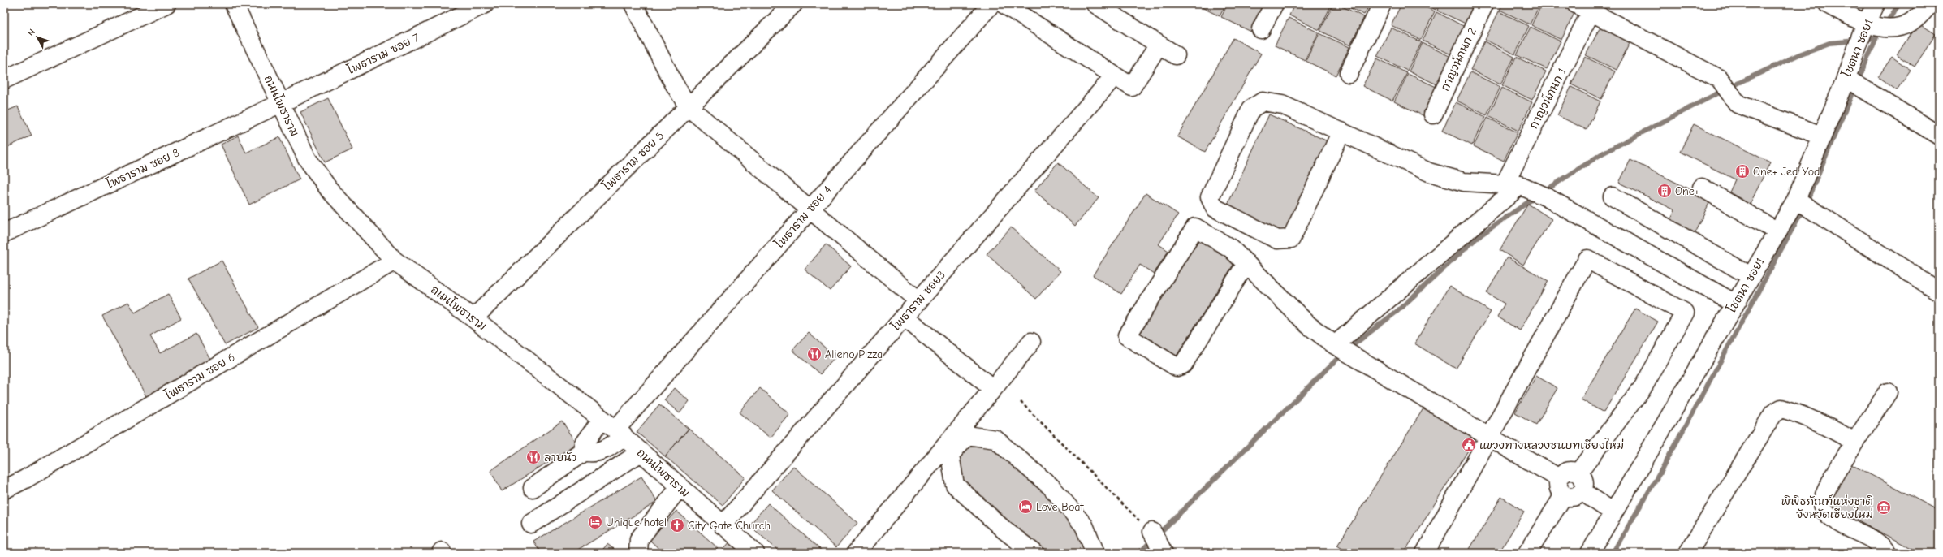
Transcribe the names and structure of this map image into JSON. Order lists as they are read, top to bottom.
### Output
{
  "streets": {
    "street": [
      "โชตนา ซอย1",
      "โพธาราม ซอย 7",
      "กาญวน์กนก 2",
      "กาญวน์กนก 1",
      "ถนนโพธาราม",
      "โพธาราม ซอย 5",
      "โพธาราม ซอย 8",
      "โพธาราม ซอย 4",
      "โพธาราม ซอย3",
      "โพธาราม ซอย 6"
    ]
  },
  "crossings": [
    ["โพธาราม ซอย 7", "ถนนโพธาราม"],
    ["โพธาราม ซอย 7", "โพธาราม ซอย 8"],
    ["ถนนโพธาราม", "โพธาราม ซอย 5"],
    ["ถนนโพธาราม", "โพธาราม ซอย 8"],
    ["ถนนโพธาราม", "โพธาราม ซอย 4"],
    ["ถนนโพธาราม", "โพธาราม ซอย3"],
    ["ถนนโพธาราม", "โพธาราม ซอย 6"]
  ],
  "places": {
    "building": ["One+ Jed Yod", "One+"],
    "restaurant": ["Alieno Pizza", "ลาบนัว"],
    "public building": ["แขวงทางหลวงชนบทเชียงใหม่"],
    "hotel": ["Love Boat", "Unique hotel"],
    "museum": ["พิพิธภัณฑ์แห่งชาติ จังหวัดเชียงใหม่"],
    "church": ["City Gate Church"]
  },
  "north": "top left"
}
